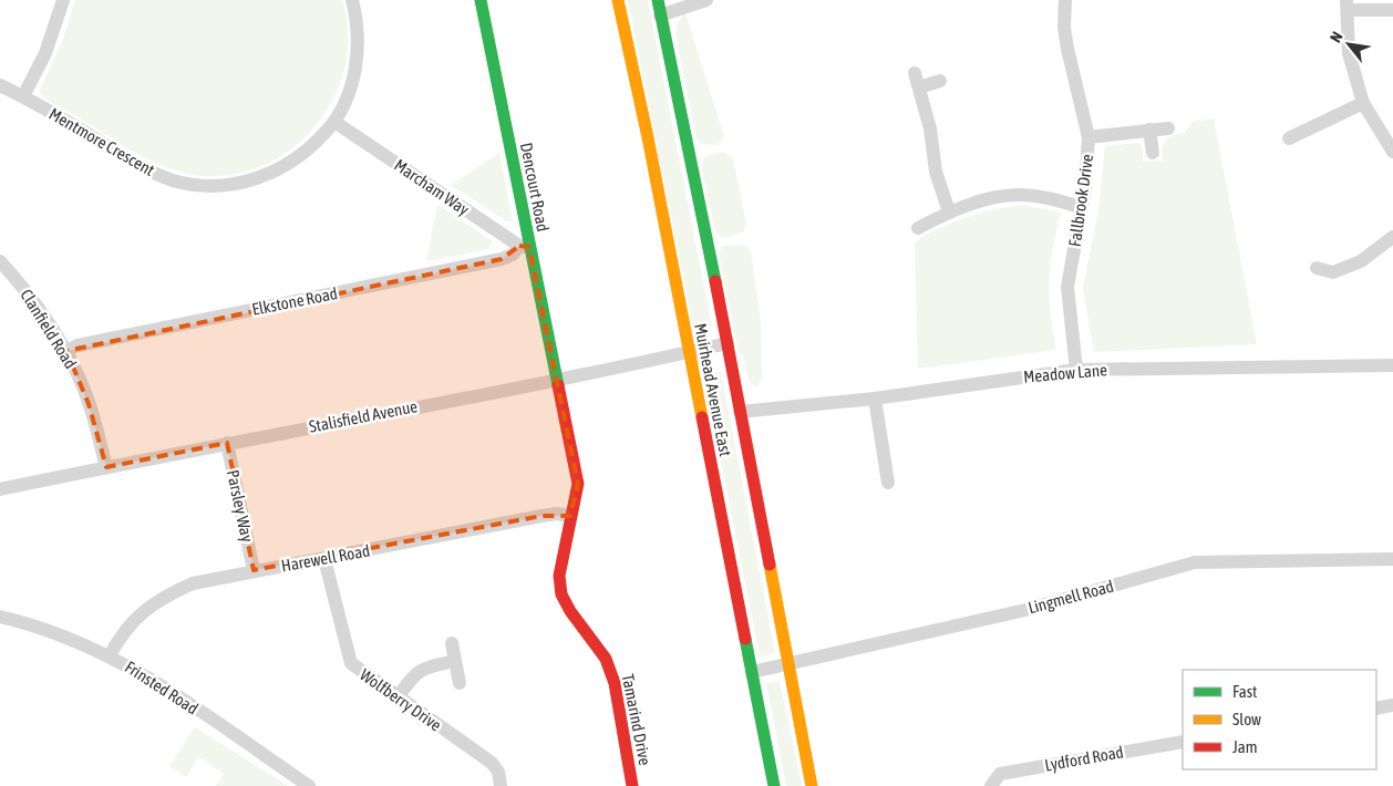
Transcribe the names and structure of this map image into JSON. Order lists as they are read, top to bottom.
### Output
{
  "streets": {
    "street": [
      "Mentmore Crescent",
      "Marcham Way",
      "Dencourt Road",
      "Fallbrook Drive",
      "Elkstone Road",
      "Clanfield Road",
      "Meadow Lane",
      "Muirhead Avenue East",
      "Stalisfield Avenue",
      "Parsley Way",
      "Harewell Road",
      "Lingmell Road",
      "Frinsted Road",
      "Wolfberry Drive",
      "Tamarind Drive",
      "Lydford Road"
    ]
  },
  "crossings": [
    ["Mentmore Crescent", "Marcham Way"],
    ["Marcham Way", "Dencourt Road"],
    ["Marcham Way", "Elkstone Road"],
    ["Dencourt Road", "Elkstone Road"],
    ["Dencourt Road", "Stalisfield Avenue"],
    ["Dencourt Road", "Tamarind Drive"],
    ["Fallbrook Drive", "Meadow Lane"],
    ["Elkstone Road", "Clanfield Road"],
    ["Clanfield Road", "Stalisfield Avenue"],
    ["Meadow Lane", "Muirhead Avenue East"],
    ["Muirhead Avenue East", "Stalisfield Avenue"],
    ["Muirhead Avenue East", "Lingmell Road"],
    ["Stalisfield Avenue", "Parsley Way"],
    ["Stalisfield Avenue", "Tamarind Drive"],
    ["Parsley Way", "Harewell Road"],
    ["Harewell Road", "Frinsted Road"],
    ["Harewell Road", "Wolfberry Drive"],
    ["Harewell Road", "Tamarind Drive"]
  ],
  "legend": ["Fast", "Slow", "Jam"],
  "north": "top left"
}
